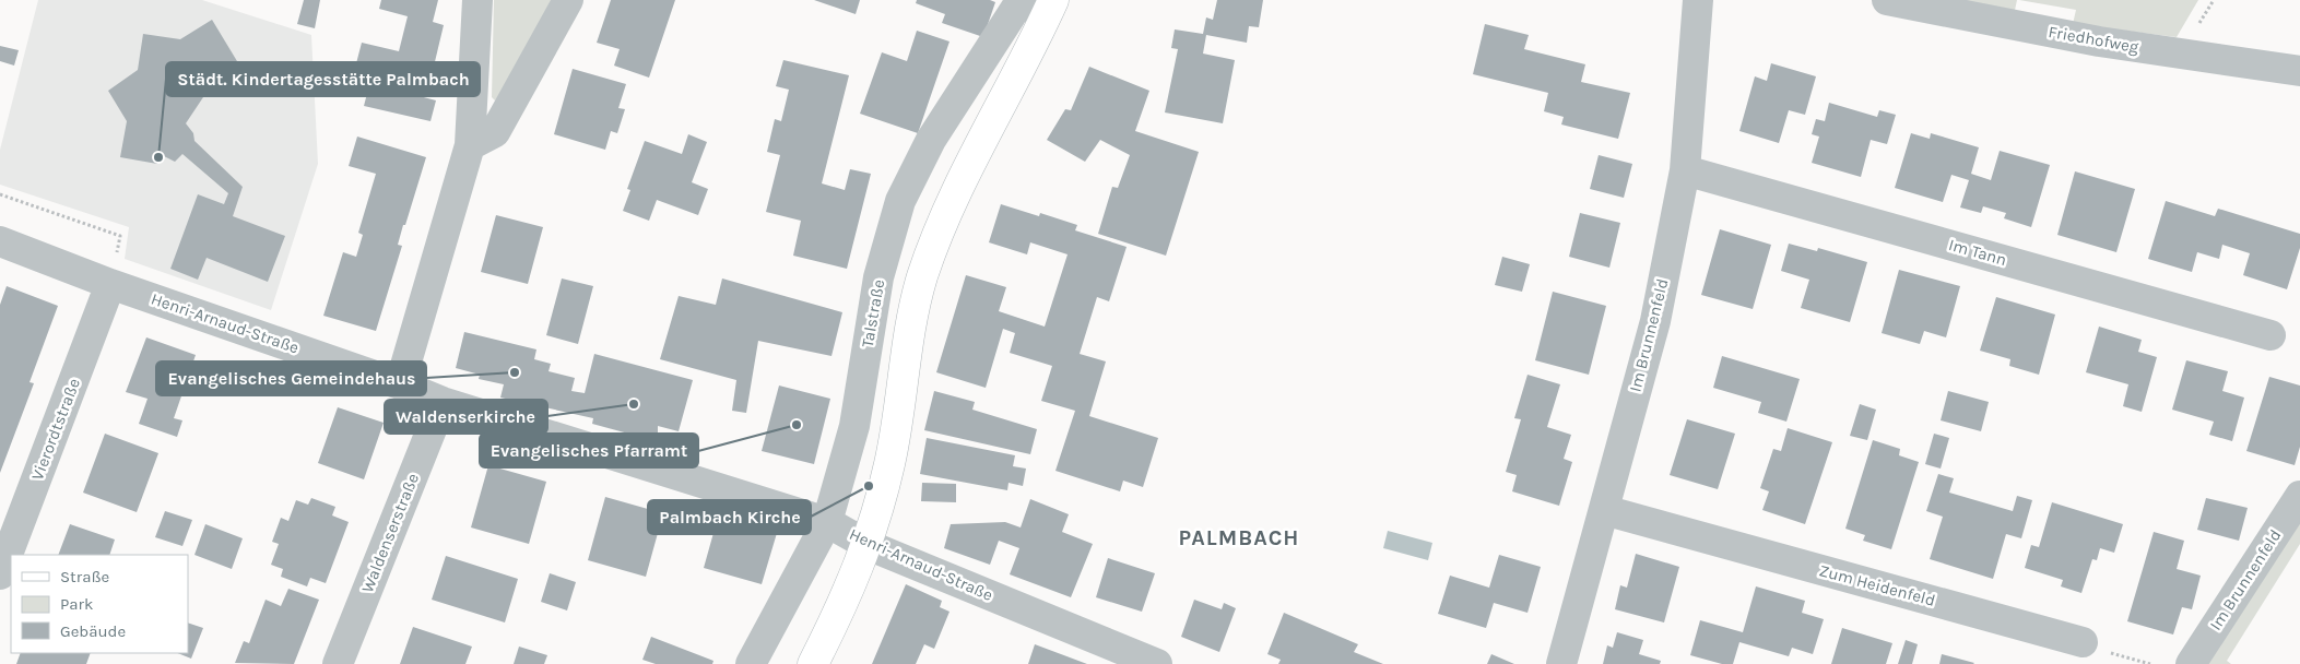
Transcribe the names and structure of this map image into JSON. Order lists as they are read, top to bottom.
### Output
{
  "streets": {
    "main road": ["Talstraße"],
    "street": [
      "Friedhofweg",
      "Im Tann",
      "Henri-Arnaud-Straße",
      "Im Brunnenfeld",
      "Vierordtstraße",
      "Waldenserstraße",
      "Zum Heidenfeld"
    ]
  },
  "crossings": [
    ["Im Tann", "Im Brunnenfeld"],
    ["Talstraße", "Henri-Arnaud-Straße"],
    ["Henri-Arnaud-Straße", "Vierordtstraße"],
    ["Henri-Arnaud-Straße", "Waldenserstraße"],
    ["Im Brunnenfeld", "Zum Heidenfeld"]
  ],
  "districts": ["PALMBACH"],
  "places": [
    "Städt. Kindertagesstätte Palmbach",
    "Evangelisches Gemeindehaus",
    "Waldenserkirche",
    "Evangelisches Pfarramt",
    "Palmbach Kirche"
  ],
  "legend": ["Straße", "Park", "Gebäude"]
}
